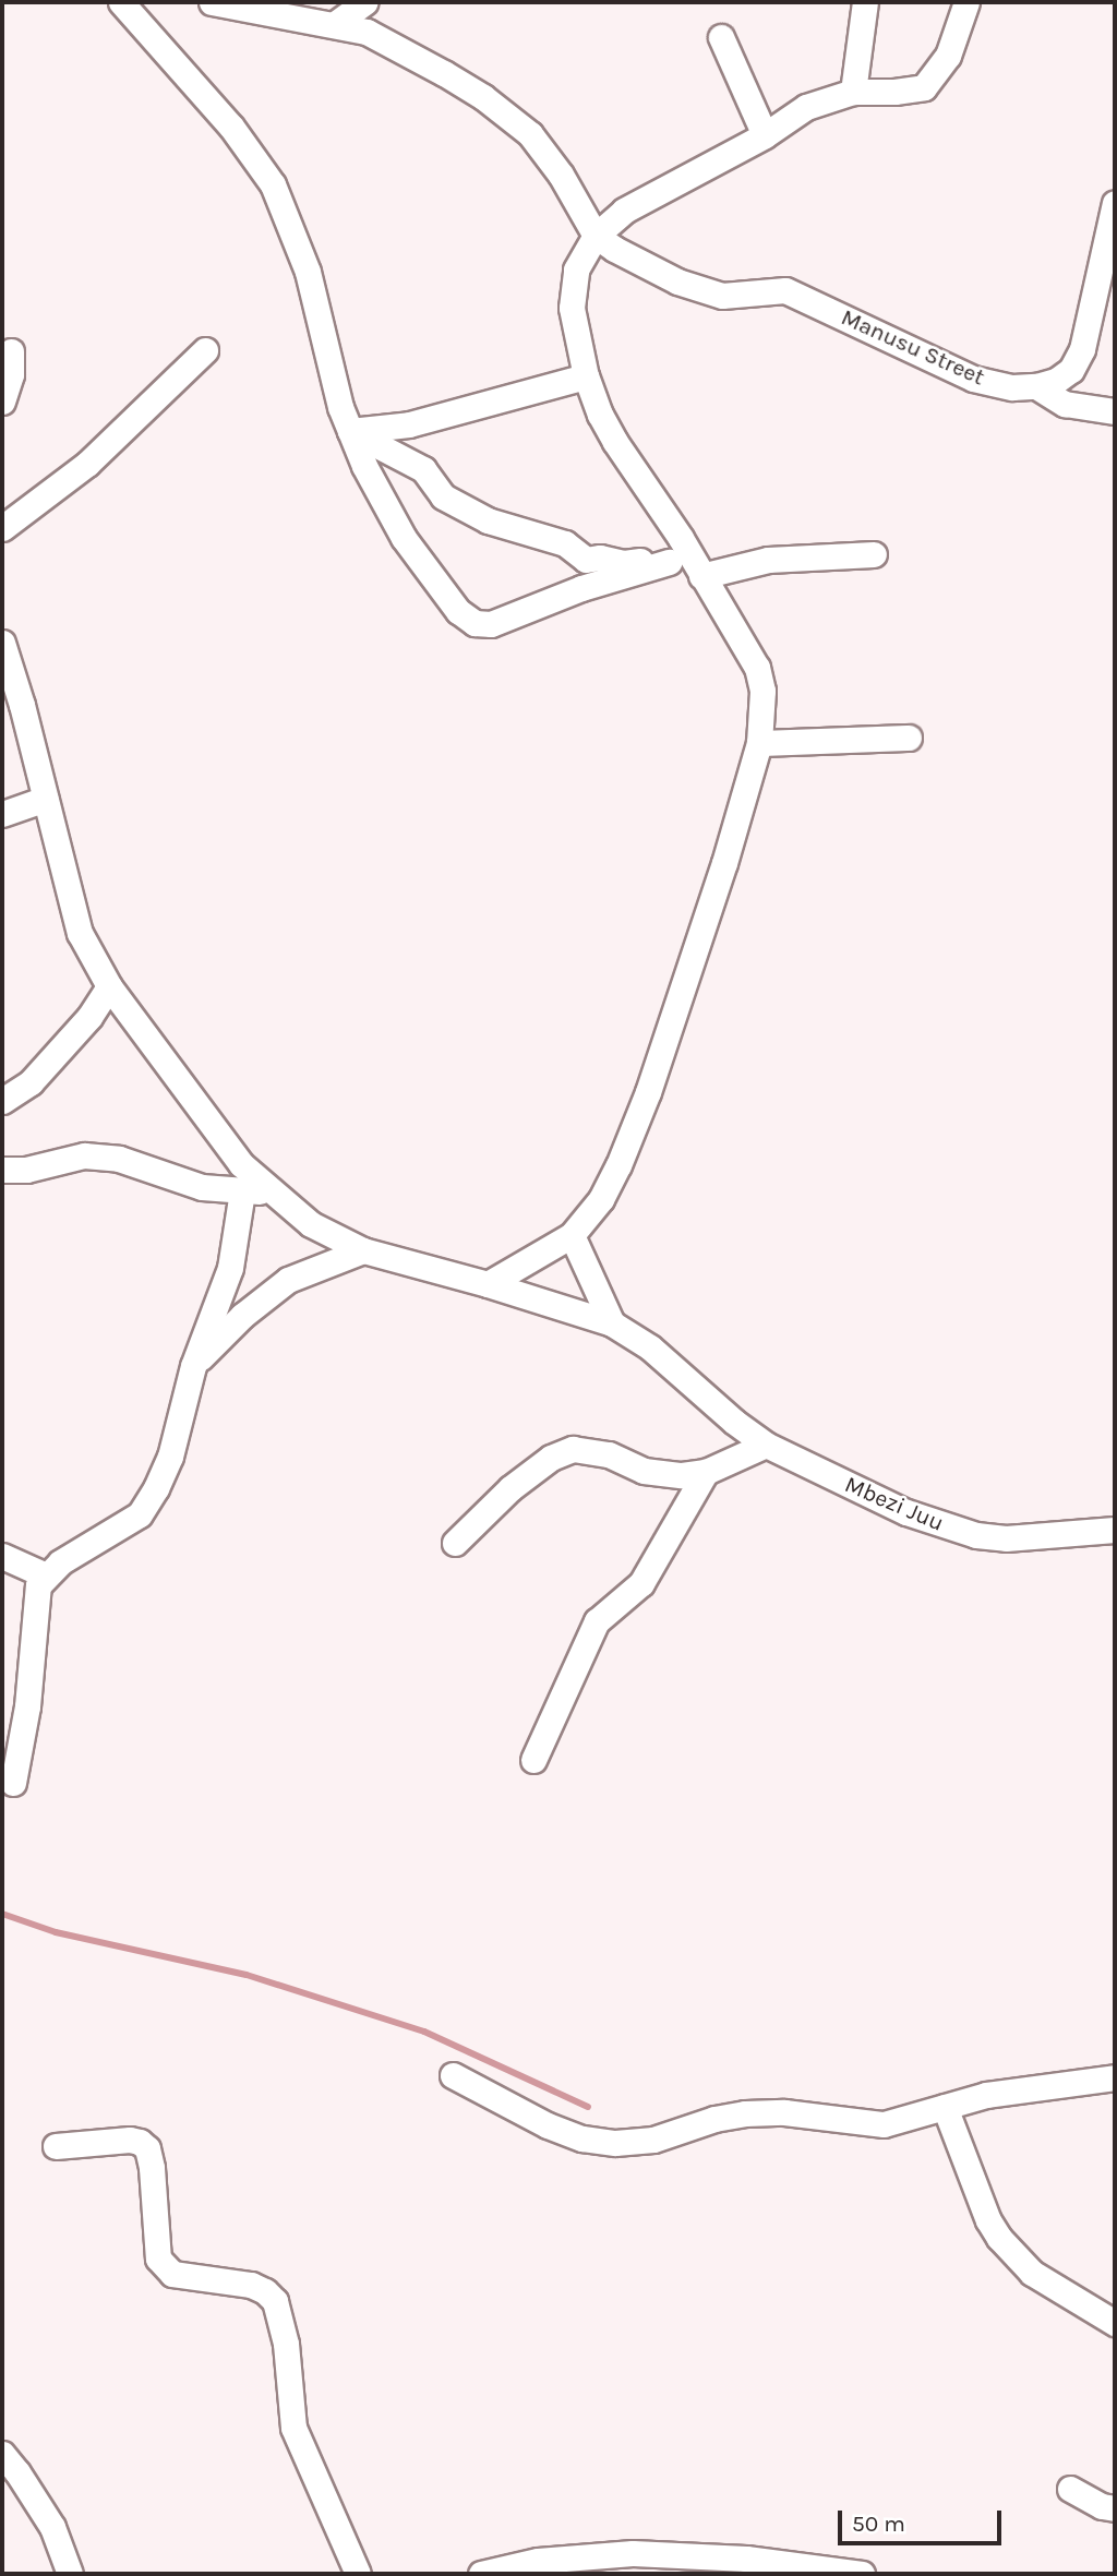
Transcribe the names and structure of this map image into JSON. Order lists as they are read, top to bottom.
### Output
{
  "streets": {
    "street": ["Manusu Street", "Mbezi Juu"]
  },
  "scale_bar": "50 m"
}
